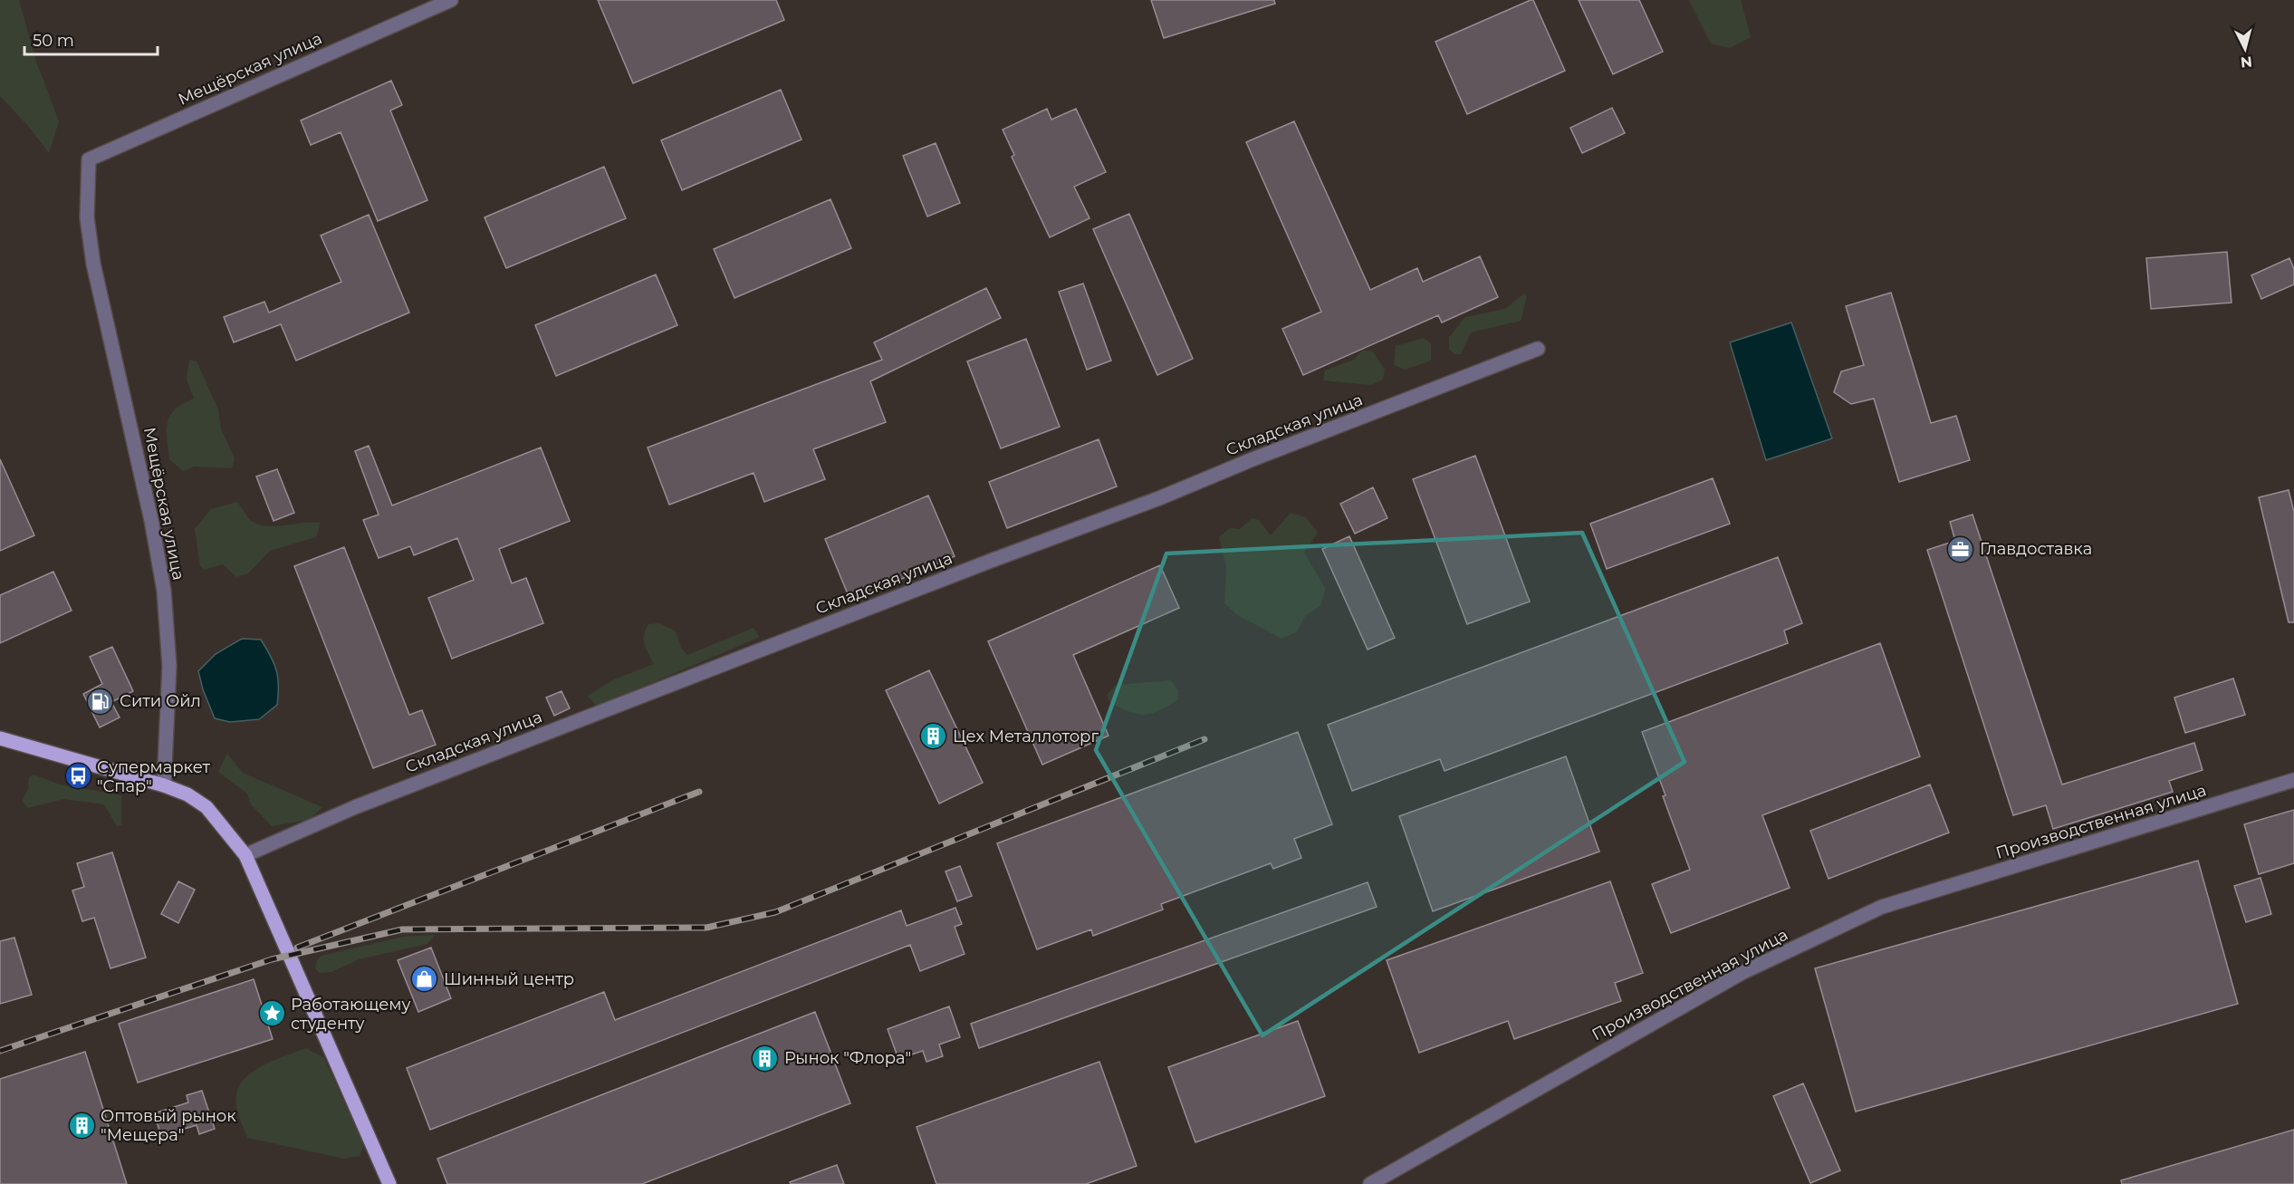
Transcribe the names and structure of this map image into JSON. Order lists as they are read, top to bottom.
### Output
{
  "streets": {
    "street": ["Мещёрская улица", "Складская улица", "Производственная улица"]
  },
  "places": {
    "office": ["Главдоставка"],
    "fuel station": ["Сити Ойл"],
    "building": ["Цех Металлоторг", "Рынок \"Флора\"", "Оптовый рынок \"Мещера\""],
    "bus stop": ["Супермаркет \"Спар\""],
    "shop": ["Шинный центр"],
    "place": ["Работающему студенту"]
  },
  "scale_bar": "50 m",
  "north": "bottom"
}
